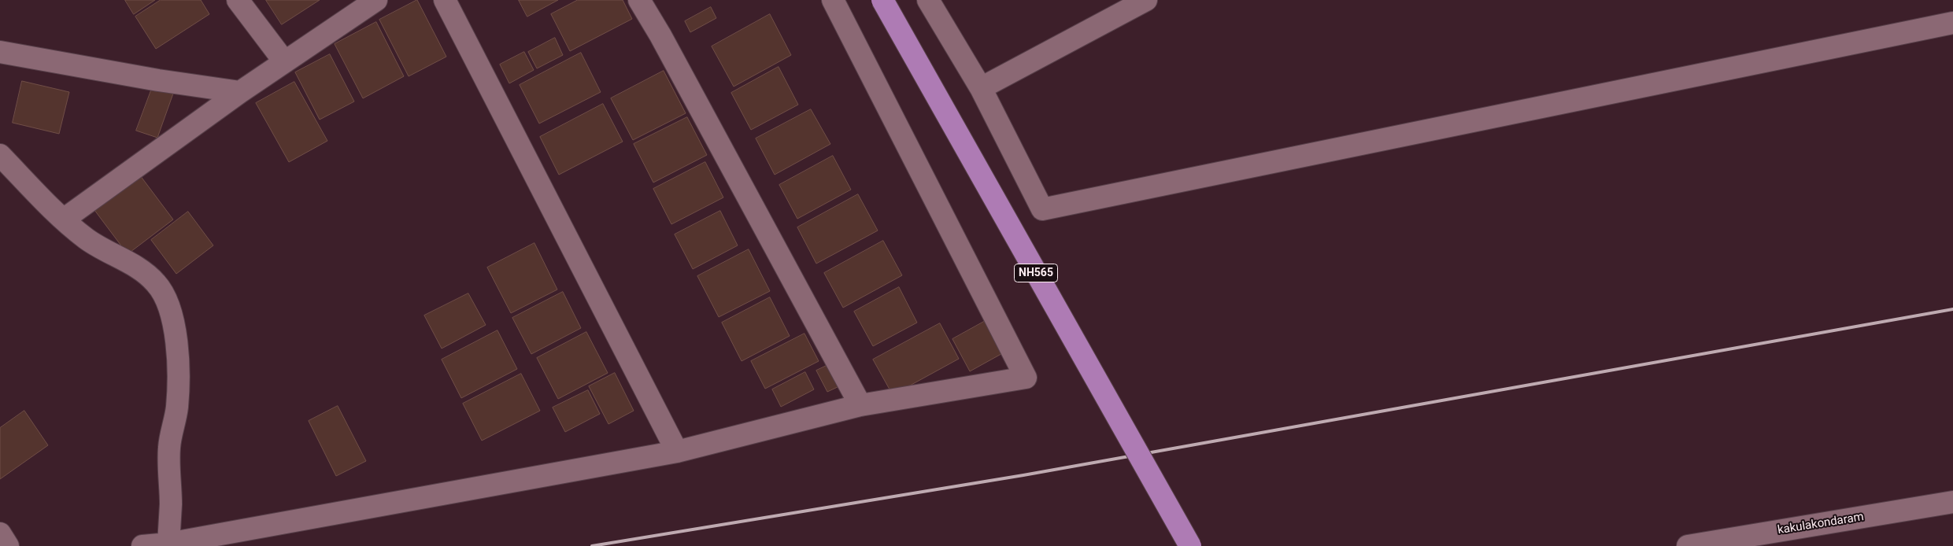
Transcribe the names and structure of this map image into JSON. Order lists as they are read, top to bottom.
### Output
{
  "streets": {
    "highway": ["NH565"],
    "street": ["kakulakondaram"]
  }
}
